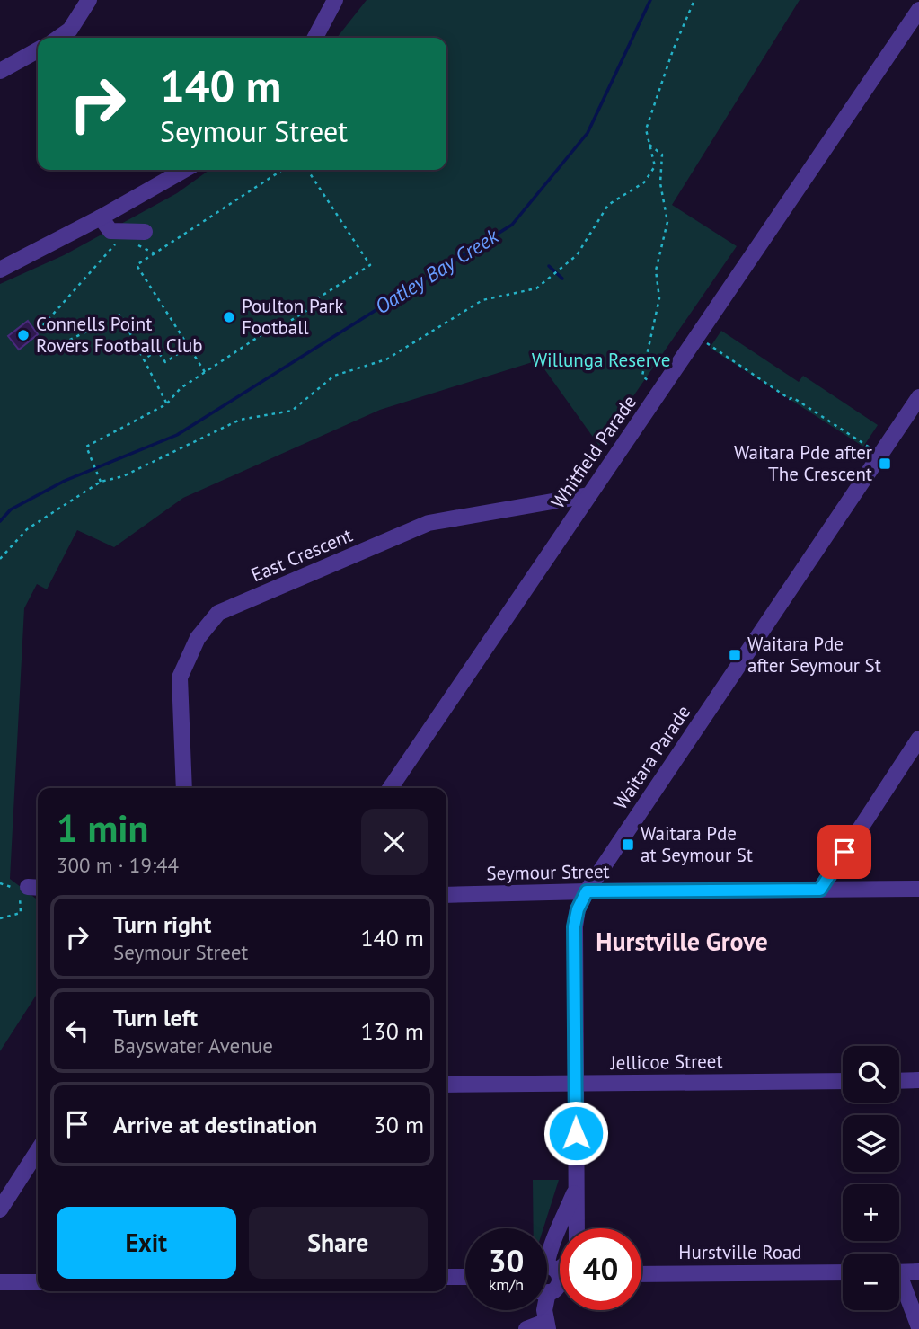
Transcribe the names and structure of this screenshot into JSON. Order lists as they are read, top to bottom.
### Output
{
  "streets": {
    "street": [
      "Whitfield Parade",
      "East Crescent",
      "Waitara Parade",
      "Seymour Street",
      "Jellicoe Street",
      "Hurstville Road"
    ]
  },
  "crossings": [
    ["Whitfield Parade", "East Crescent"],
    ["Waitara Parade", "Seymour Street"],
    ["Waitara Parade", "Jellicoe Street"]
  ],
  "districts": ["Hurstville Grove"],
  "water": ["Oatley Bay Creek"],
  "parks": ["Willunga Reserve"],
  "places": {
    "other": ["Poulton Park Football", "Connells Point Rovers Football Club"],
    "transit": ["Waitara Pde after The Crescent", "Waitara Pde after Seymour St", "Waitara Pde at Seymour St"]
  },
  "page": {
    "turn": ["140 m", "Seymour Street"],
    "heading": ["1 min", "300 m · 19:44"],
    "list": [
      {
        "name": "Turn right",
        "note": "Seymour Street",
        "value": "140 m"
      },
      {
        "name": "Turn left",
        "note": "Bayswater Avenue",
        "value": "130 m"
      },
      {
        "name": "Arrive at destination",
        "value": "30 m"
      }
    ],
    "map_buttons": ["+", "−"],
    "buttons": ["Exit", "Share"],
    "speed": "30 km/h",
    "limit": "40"
  }
}
